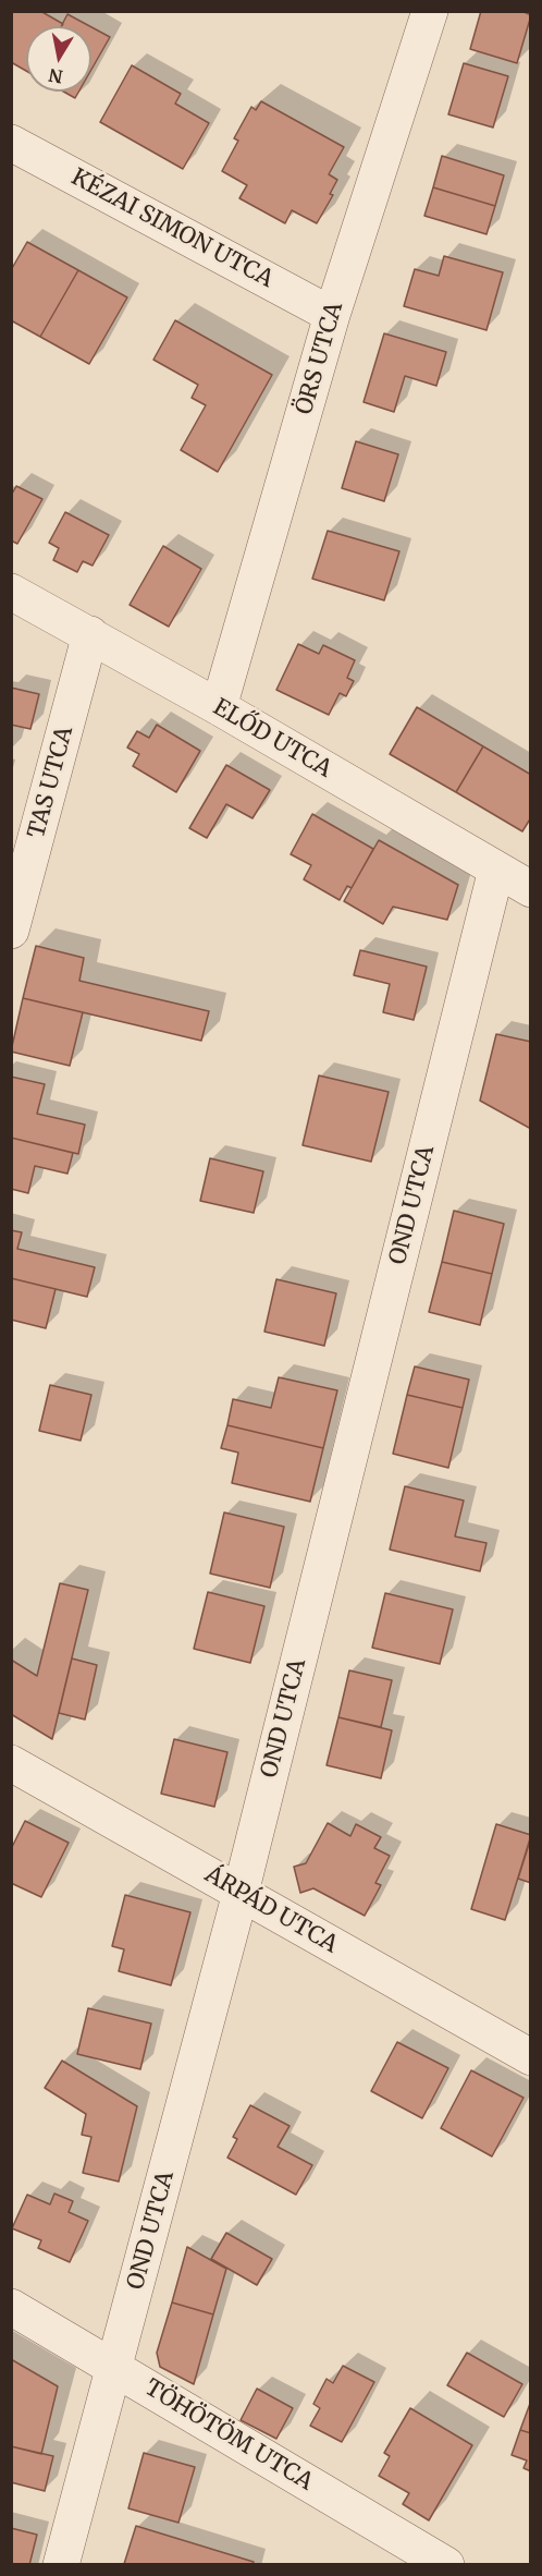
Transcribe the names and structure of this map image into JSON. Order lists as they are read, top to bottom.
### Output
{
  "streets": {
    "street": [
      "KÉZAI SIMON UTCA",
      "ÖRS UTCA",
      "ELŐD UTCA",
      "TAS UTCA",
      "OND UTCA",
      "ÁRPÁD UTCA",
      "TÖHÖTÖM UTCA"
    ]
  },
  "crossings": [
    ["KÉZAI SIMON UTCA", "ÖRS UTCA"],
    ["ÖRS UTCA", "ELŐD UTCA"],
    ["ELŐD UTCA", "TAS UTCA"],
    ["ELŐD UTCA", "OND UTCA"],
    ["OND UTCA", "ÁRPÁD UTCA"],
    ["OND UTCA", "TÖHÖTÖM UTCA"]
  ],
  "north": "bottom"
}
